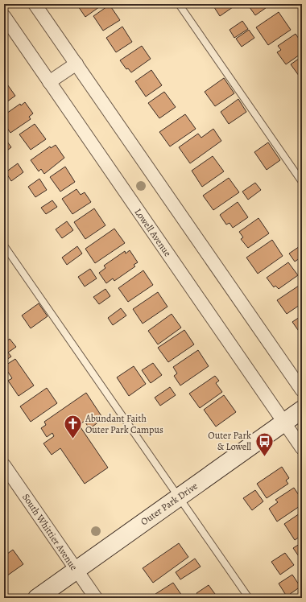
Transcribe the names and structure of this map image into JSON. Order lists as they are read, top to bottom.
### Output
{
  "streets": {
    "street": ["Lowell Avenue", "Outer Park Drive", "South Whittier Avenue"]
  },
  "crossings": [
    ["Lowell Avenue", "Outer Park Drive"],
    ["Outer Park Drive", "South Whittier Avenue"]
  ],
  "places": {
    "church": ["Abundant Faith Outer Park Campus"],
    "bus stop": ["Outer Park & Lowell"]
  }
}
